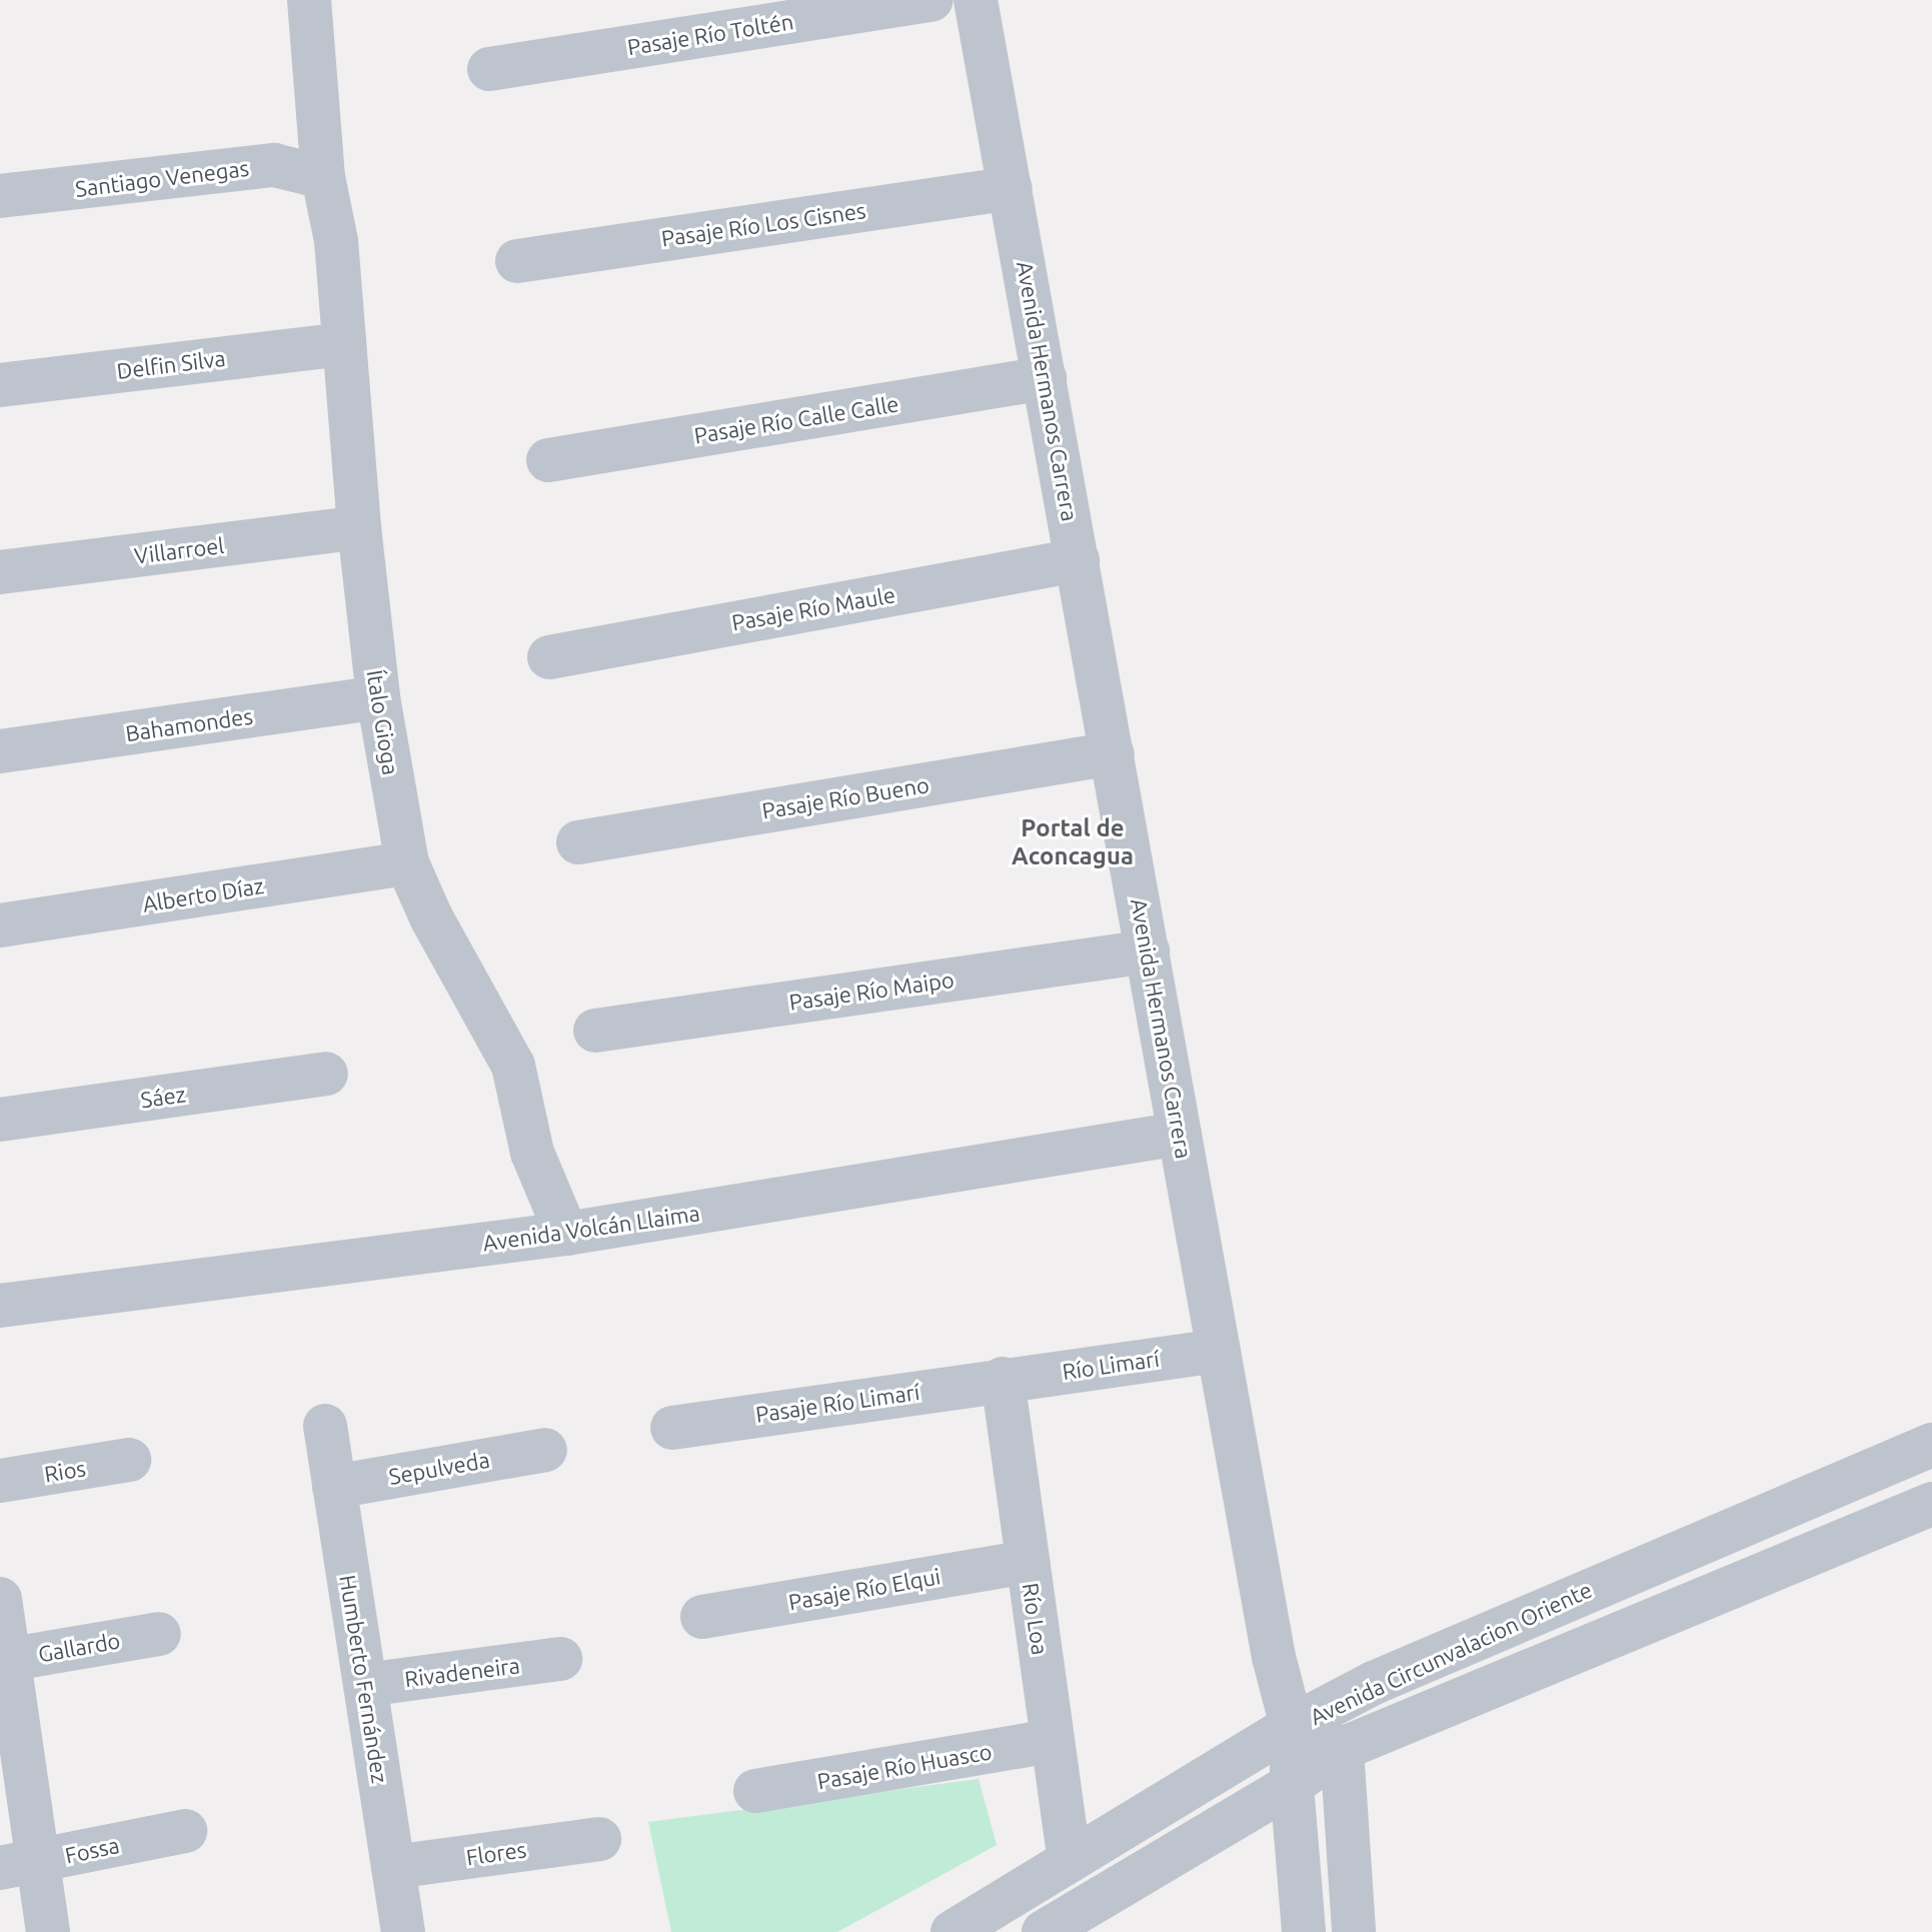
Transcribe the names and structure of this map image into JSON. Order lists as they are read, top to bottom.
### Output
{
  "streets": {
    "street": [
      "Pasaje Río Toltén",
      "Santiago Venegas",
      "Pasaje Río Los Cisnes",
      "Delfin Silva",
      "Avenida Hermanos Carrera",
      "Pasaje Río Calle Calle",
      "Villarroel",
      "Pasaje Río Maule",
      "Ítalo Gioga",
      "Bahamondes",
      "Pasaje Río Bueno",
      "Alberto Díaz",
      "Pasaje Río Maipo",
      "Sáez",
      "Avenida Volcán Llaima",
      "Río Limarí",
      "Pasaje Río Limarí",
      "Sepulveda",
      "Rios",
      "Pasaje Río Elqui",
      "Río Loa",
      "Gallardo",
      "Avenida Circunvalacion Oriente",
      "Rivadeneira",
      "Humberto Fernández",
      "Pasaje Río Huasco",
      "Fossa",
      "Flores"
    ]
  },
  "crossings": [
    ["Santiago Venegas", "Ítalo Gioga"],
    ["Pasaje Río Los Cisnes", "Avenida Hermanos Carrera"],
    ["Delfin Silva", "Ítalo Gioga"],
    ["Avenida Hermanos Carrera", "Pasaje Río Calle Calle"],
    ["Avenida Hermanos Carrera", "Pasaje Río Maule"],
    ["Avenida Hermanos Carrera", "Pasaje Río Bueno"],
    ["Avenida Hermanos Carrera", "Pasaje Río Maipo"],
    ["Avenida Hermanos Carrera", "Avenida Volcán Llaima"],
    ["Avenida Hermanos Carrera", "Río Limarí"],
    ["Avenida Hermanos Carrera", "Avenida Circunvalacion Oriente"],
    ["Villarroel", "Ítalo Gioga"],
    ["Ítalo Gioga", "Bahamondes"],
    ["Ítalo Gioga", "Alberto Díaz"],
    ["Ítalo Gioga", "Avenida Volcán Llaima"],
    ["Río Limarí", "Pasaje Río Limarí"],
    ["Río Limarí", "Río Loa"],
    ["Pasaje Río Limarí", "Río Loa"],
    ["Sepulveda", "Humberto Fernández"],
    ["Pasaje Río Elqui", "Río Loa"],
    ["Río Loa", "Avenida Circunvalacion Oriente"],
    ["Río Loa", "Pasaje Río Huasco"],
    ["Rivadeneira", "Humberto Fernández"],
    ["Humberto Fernández", "Flores"]
  ],
  "districts": ["Portal de Aconcagua"]
}
